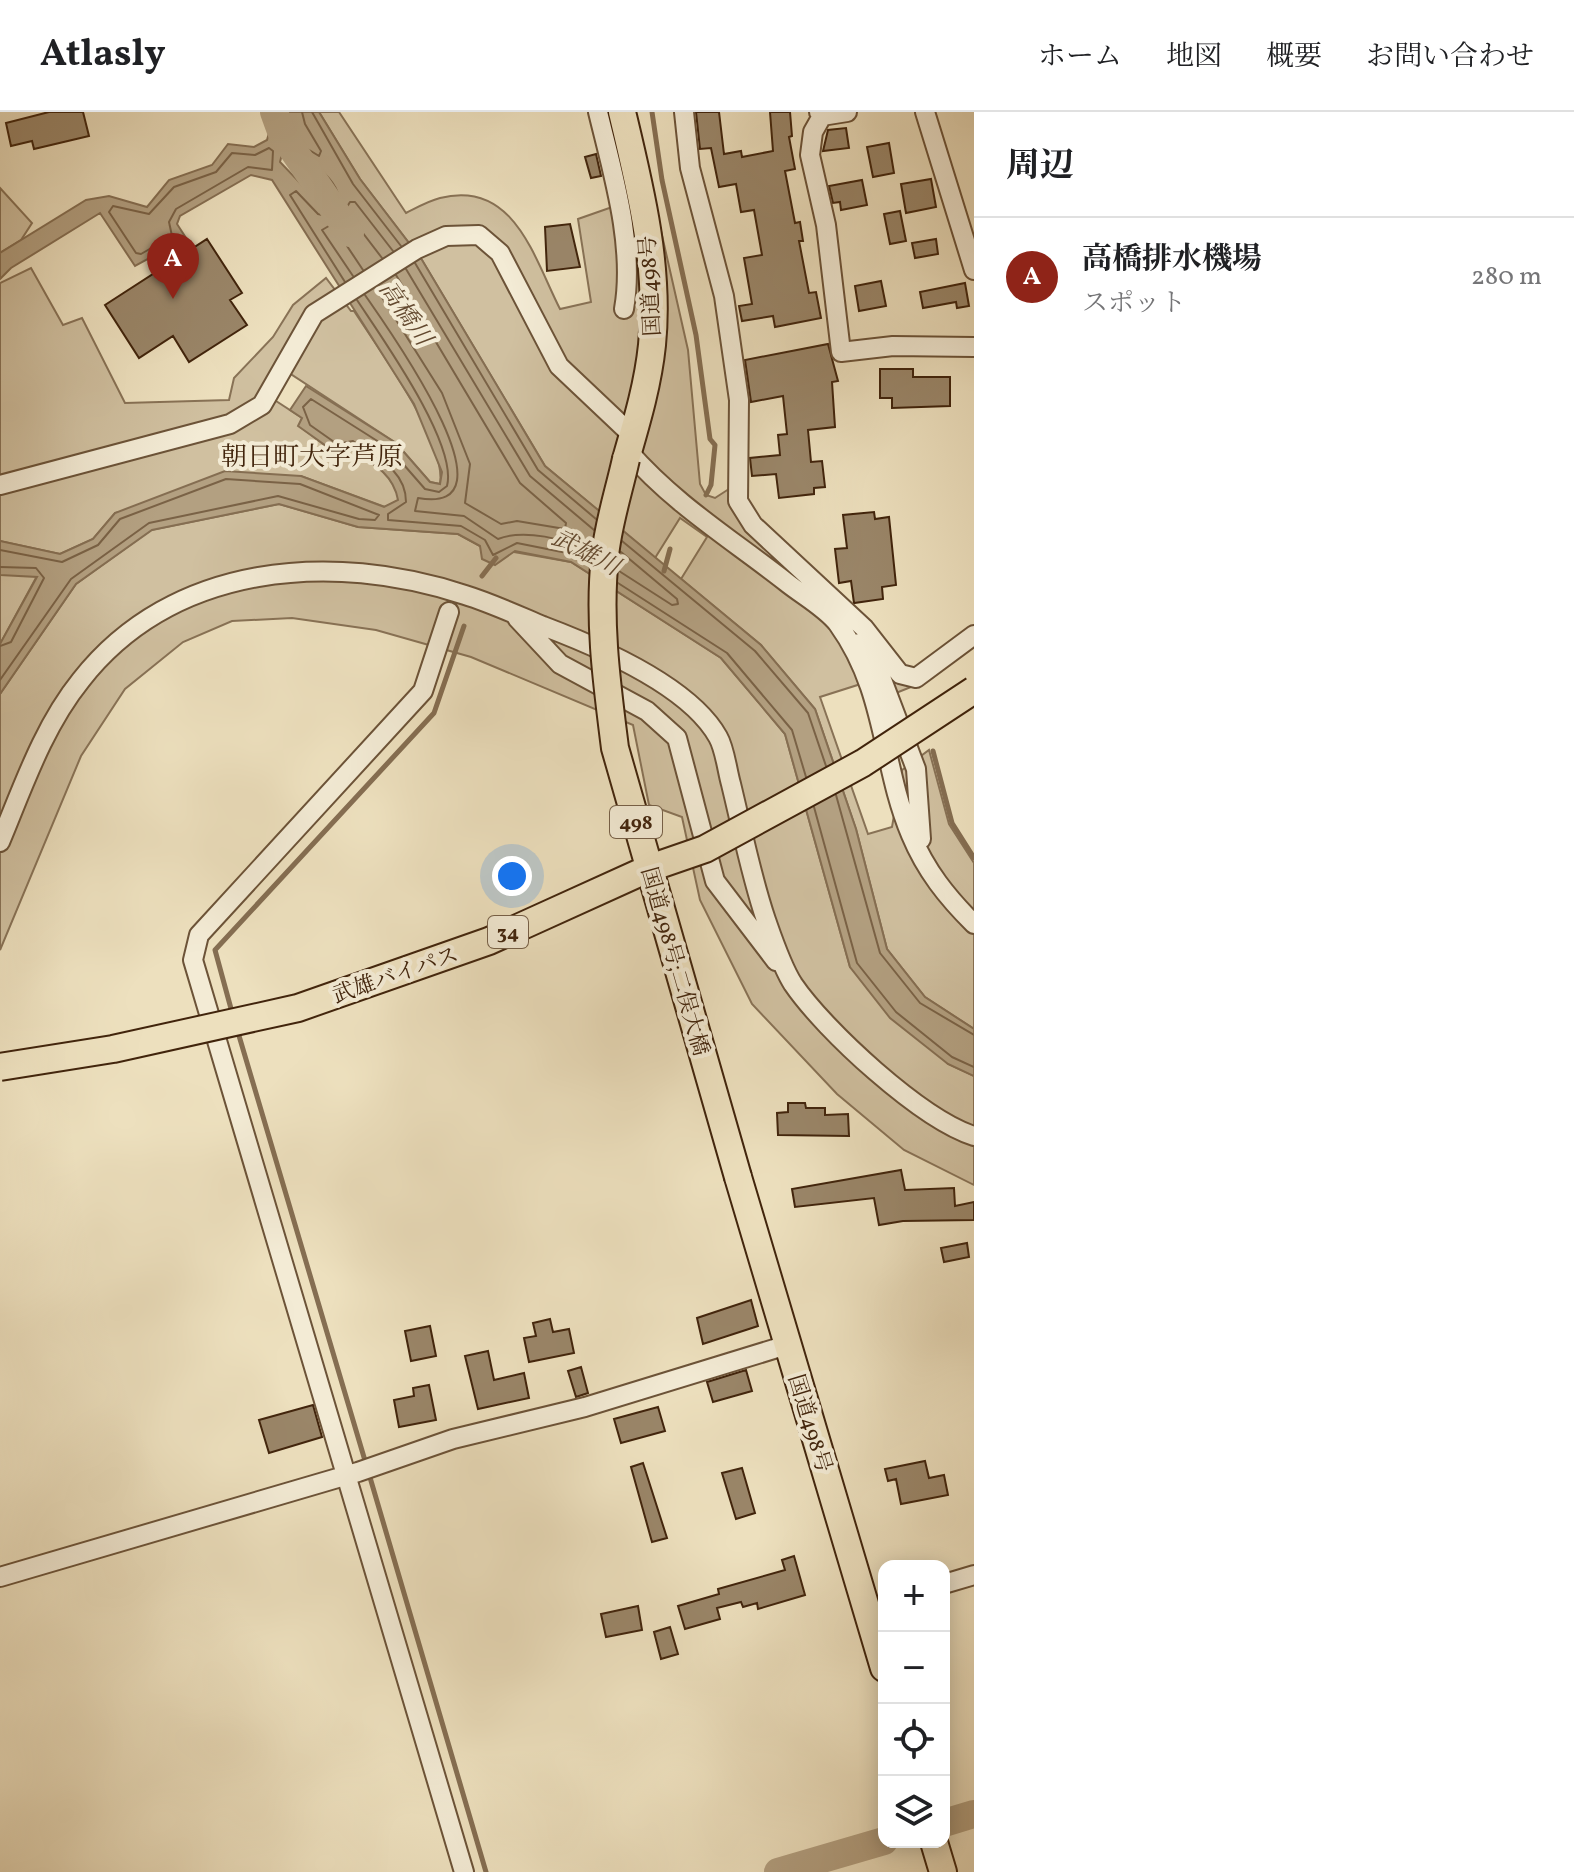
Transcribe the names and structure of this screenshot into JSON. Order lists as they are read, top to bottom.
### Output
{
  "streets": {
    "highway": [
      "国道498号",
      "498",
      "34",
      "国道498号;二俣大橋",
      "武雄バイパス"
    ]
  },
  "crossings": [
    ["国道498号", "国道498号;二俣大橋"],
    ["国道498号;二俣大橋", "武雄バイパス"]
  ],
  "districts": ["朝日町大字芦原"],
  "water": ["高橋川", "武雄川"],
  "page": {
    "header": "Atlasly",
    "nav": [
      "ホーム",
      "地図",
      "概要",
      "お問い合わせ"
    ],
    "heading": "周辺",
    "list": [
      {
        "mark": "A",
        "name": "高橋排水機場",
        "note": "スポット",
        "value": "280 m"
      }
    ],
    "pins": "A",
    "map_buttons": ["+", "−"]
  }
}
